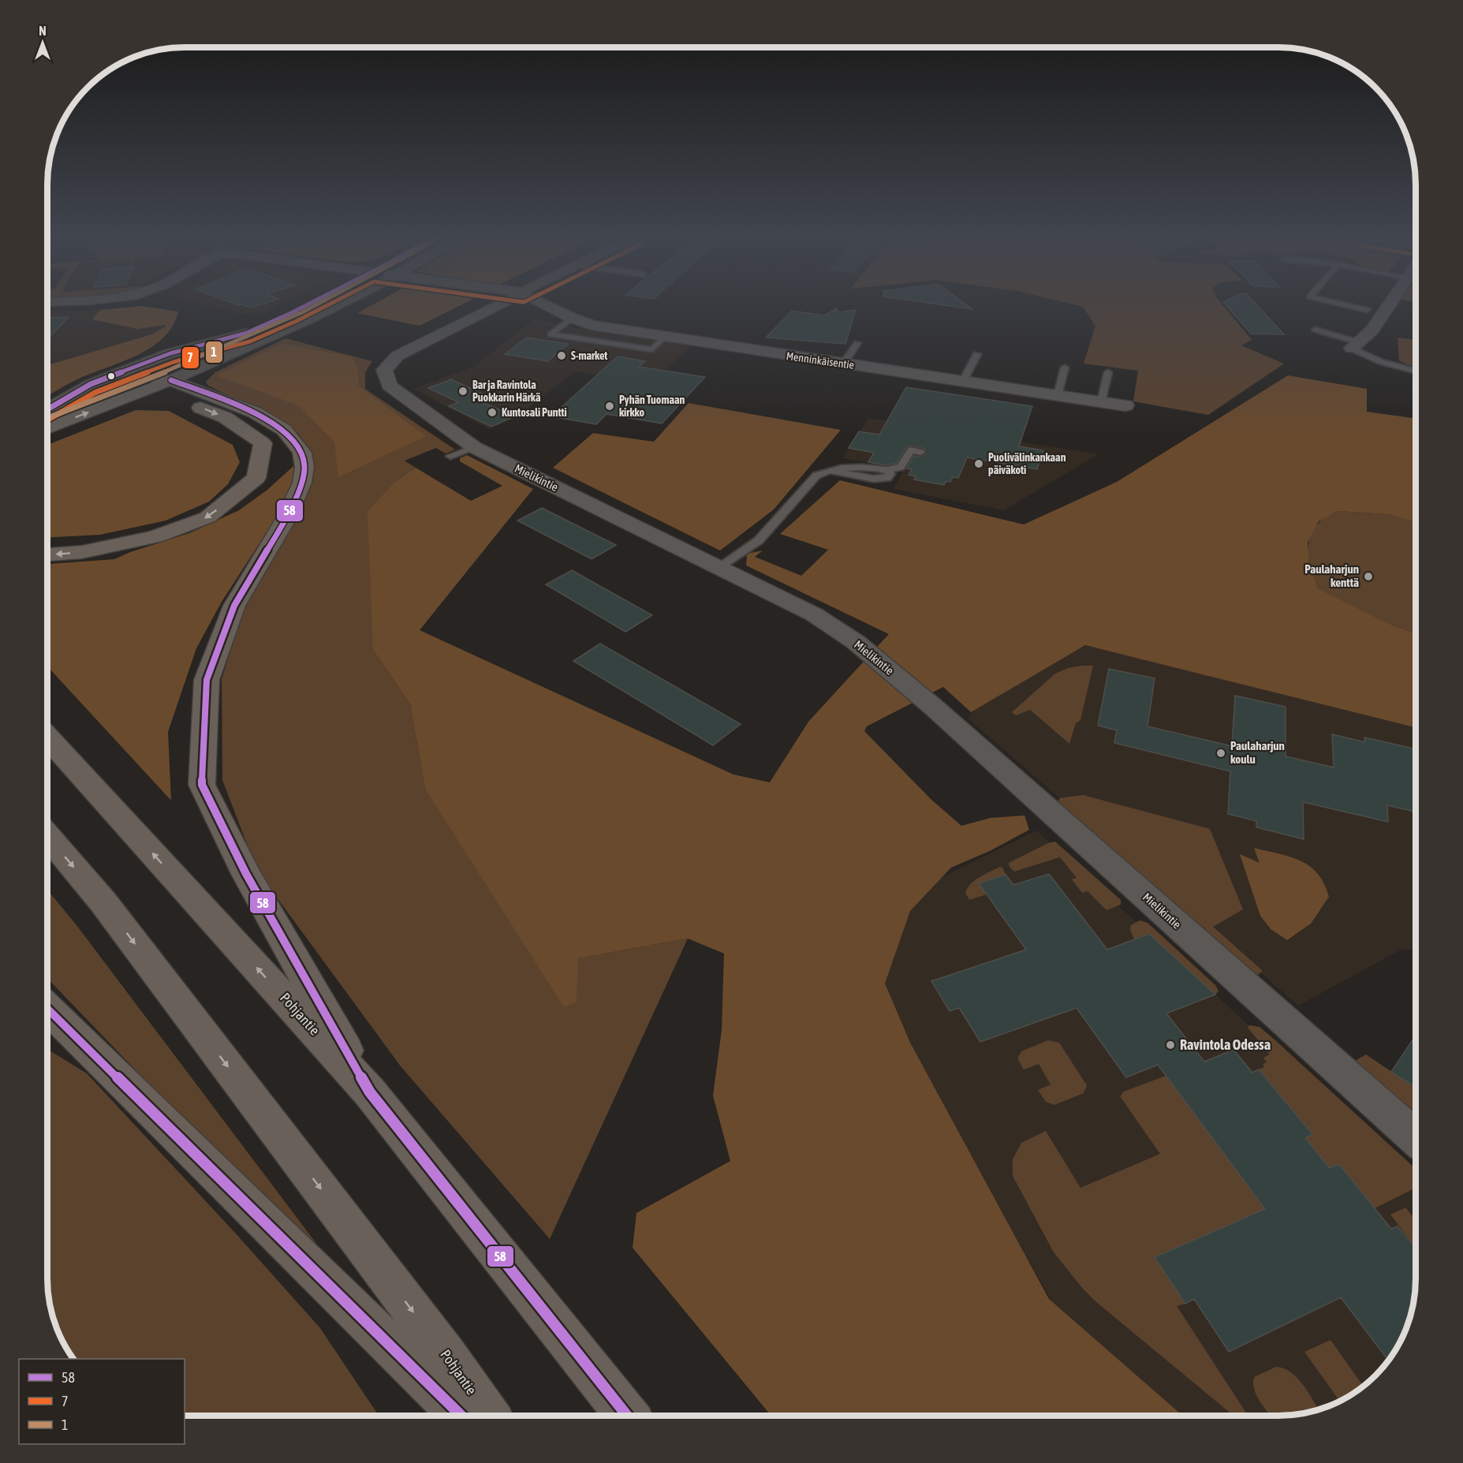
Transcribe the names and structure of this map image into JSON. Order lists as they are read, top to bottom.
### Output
{
  "streets": {
    "highway": ["Pohjantie"],
    "street": ["Menninkäisentie", "Mielikintie"]
  },
  "places": [
    "S-market",
    "Bar ja Ravintola Puokkarin Härkä",
    "Pyhän Tuomaan kirkko",
    "Kuntosali Puntti",
    "Puolivälinkankaan päiväkoti",
    "Paulaharjun kenttä",
    "Paulaharjun koulu",
    "Ravintola Odessa"
  ],
  "lines": ["transit line 58", "transit line 7", "transit line 1"],
  "legend": ["58", "7", "1"],
  "north": "top"
}
